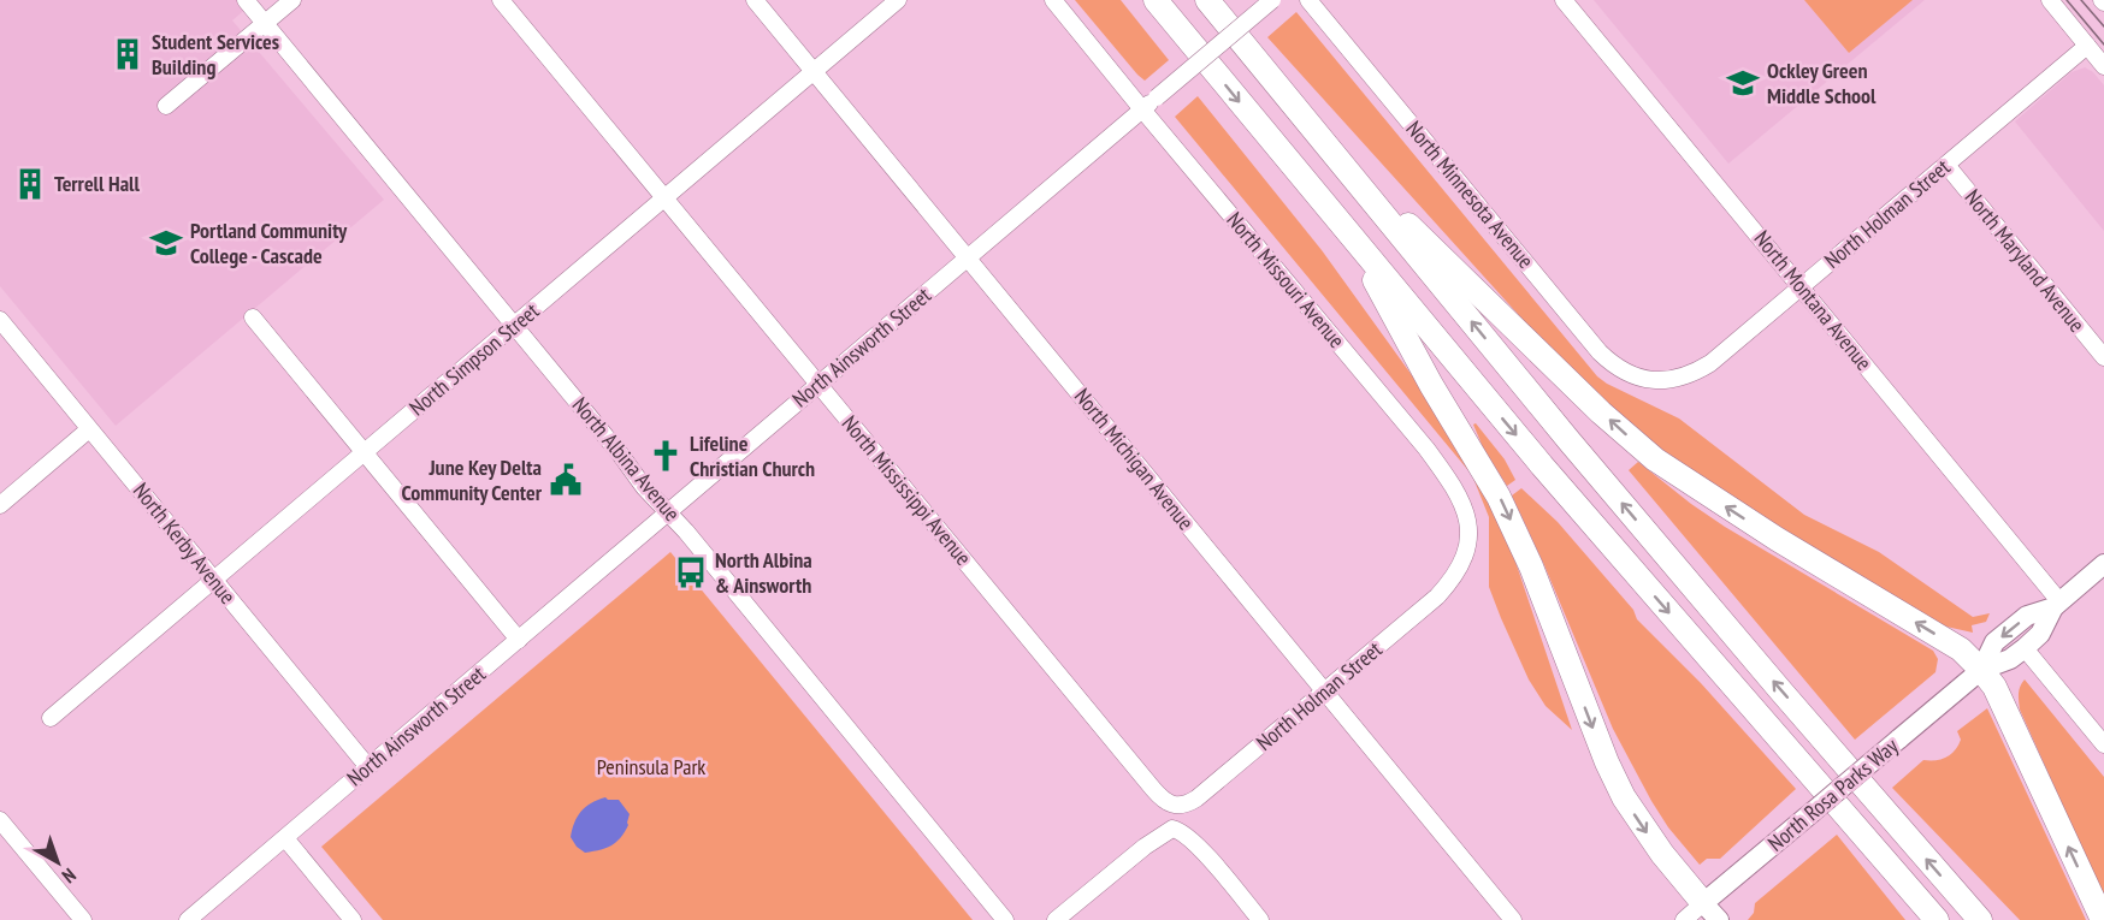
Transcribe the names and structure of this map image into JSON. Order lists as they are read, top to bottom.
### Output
{
  "streets": {
    "main road": ["North Rosa Parks Way"],
    "street": [
      "North Minnesota Avenue",
      "North Holman Street",
      "North Maryland Avenue",
      "North Missouri Avenue",
      "North Montana Avenue",
      "North Ainsworth Street",
      "North Simpson Street",
      "North Albina Avenue",
      "North Michigan Avenue",
      "North Mississippi Avenue",
      "North Kerby Avenue"
    ]
  },
  "crossings": [
    ["North Minnesota Avenue", "North Holman Street"],
    ["North Holman Street", "North Maryland Avenue"],
    ["North Holman Street", "North Missouri Avenue"],
    ["North Holman Street", "North Montana Avenue"],
    ["North Holman Street", "North Michigan Avenue"],
    ["North Holman Street", "North Mississippi Avenue"],
    ["North Missouri Avenue", "North Ainsworth Street"],
    ["North Montana Avenue", "North Rosa Parks Way"],
    ["North Ainsworth Street", "North Albina Avenue"],
    ["North Ainsworth Street", "North Michigan Avenue"],
    ["North Ainsworth Street", "North Mississippi Avenue"],
    ["North Ainsworth Street", "North Kerby Avenue"],
    ["North Simpson Street", "North Albina Avenue"],
    ["North Simpson Street", "North Michigan Avenue"],
    ["North Simpson Street", "North Mississippi Avenue"],
    ["North Simpson Street", "North Kerby Avenue"]
  ],
  "parks": ["Peninsula Park"],
  "places": {
    "building": ["Student Services Building", "Terrell Hall"],
    "school or university": ["Ockley Green Middle School", "Portland Community College - Cascade"],
    "church": ["Lifeline Christian Church"],
    "public building": ["June Key Delta Community Center"],
    "bus stop": ["North Albina & Ainsworth"]
  },
  "north": "bottom right"
}
